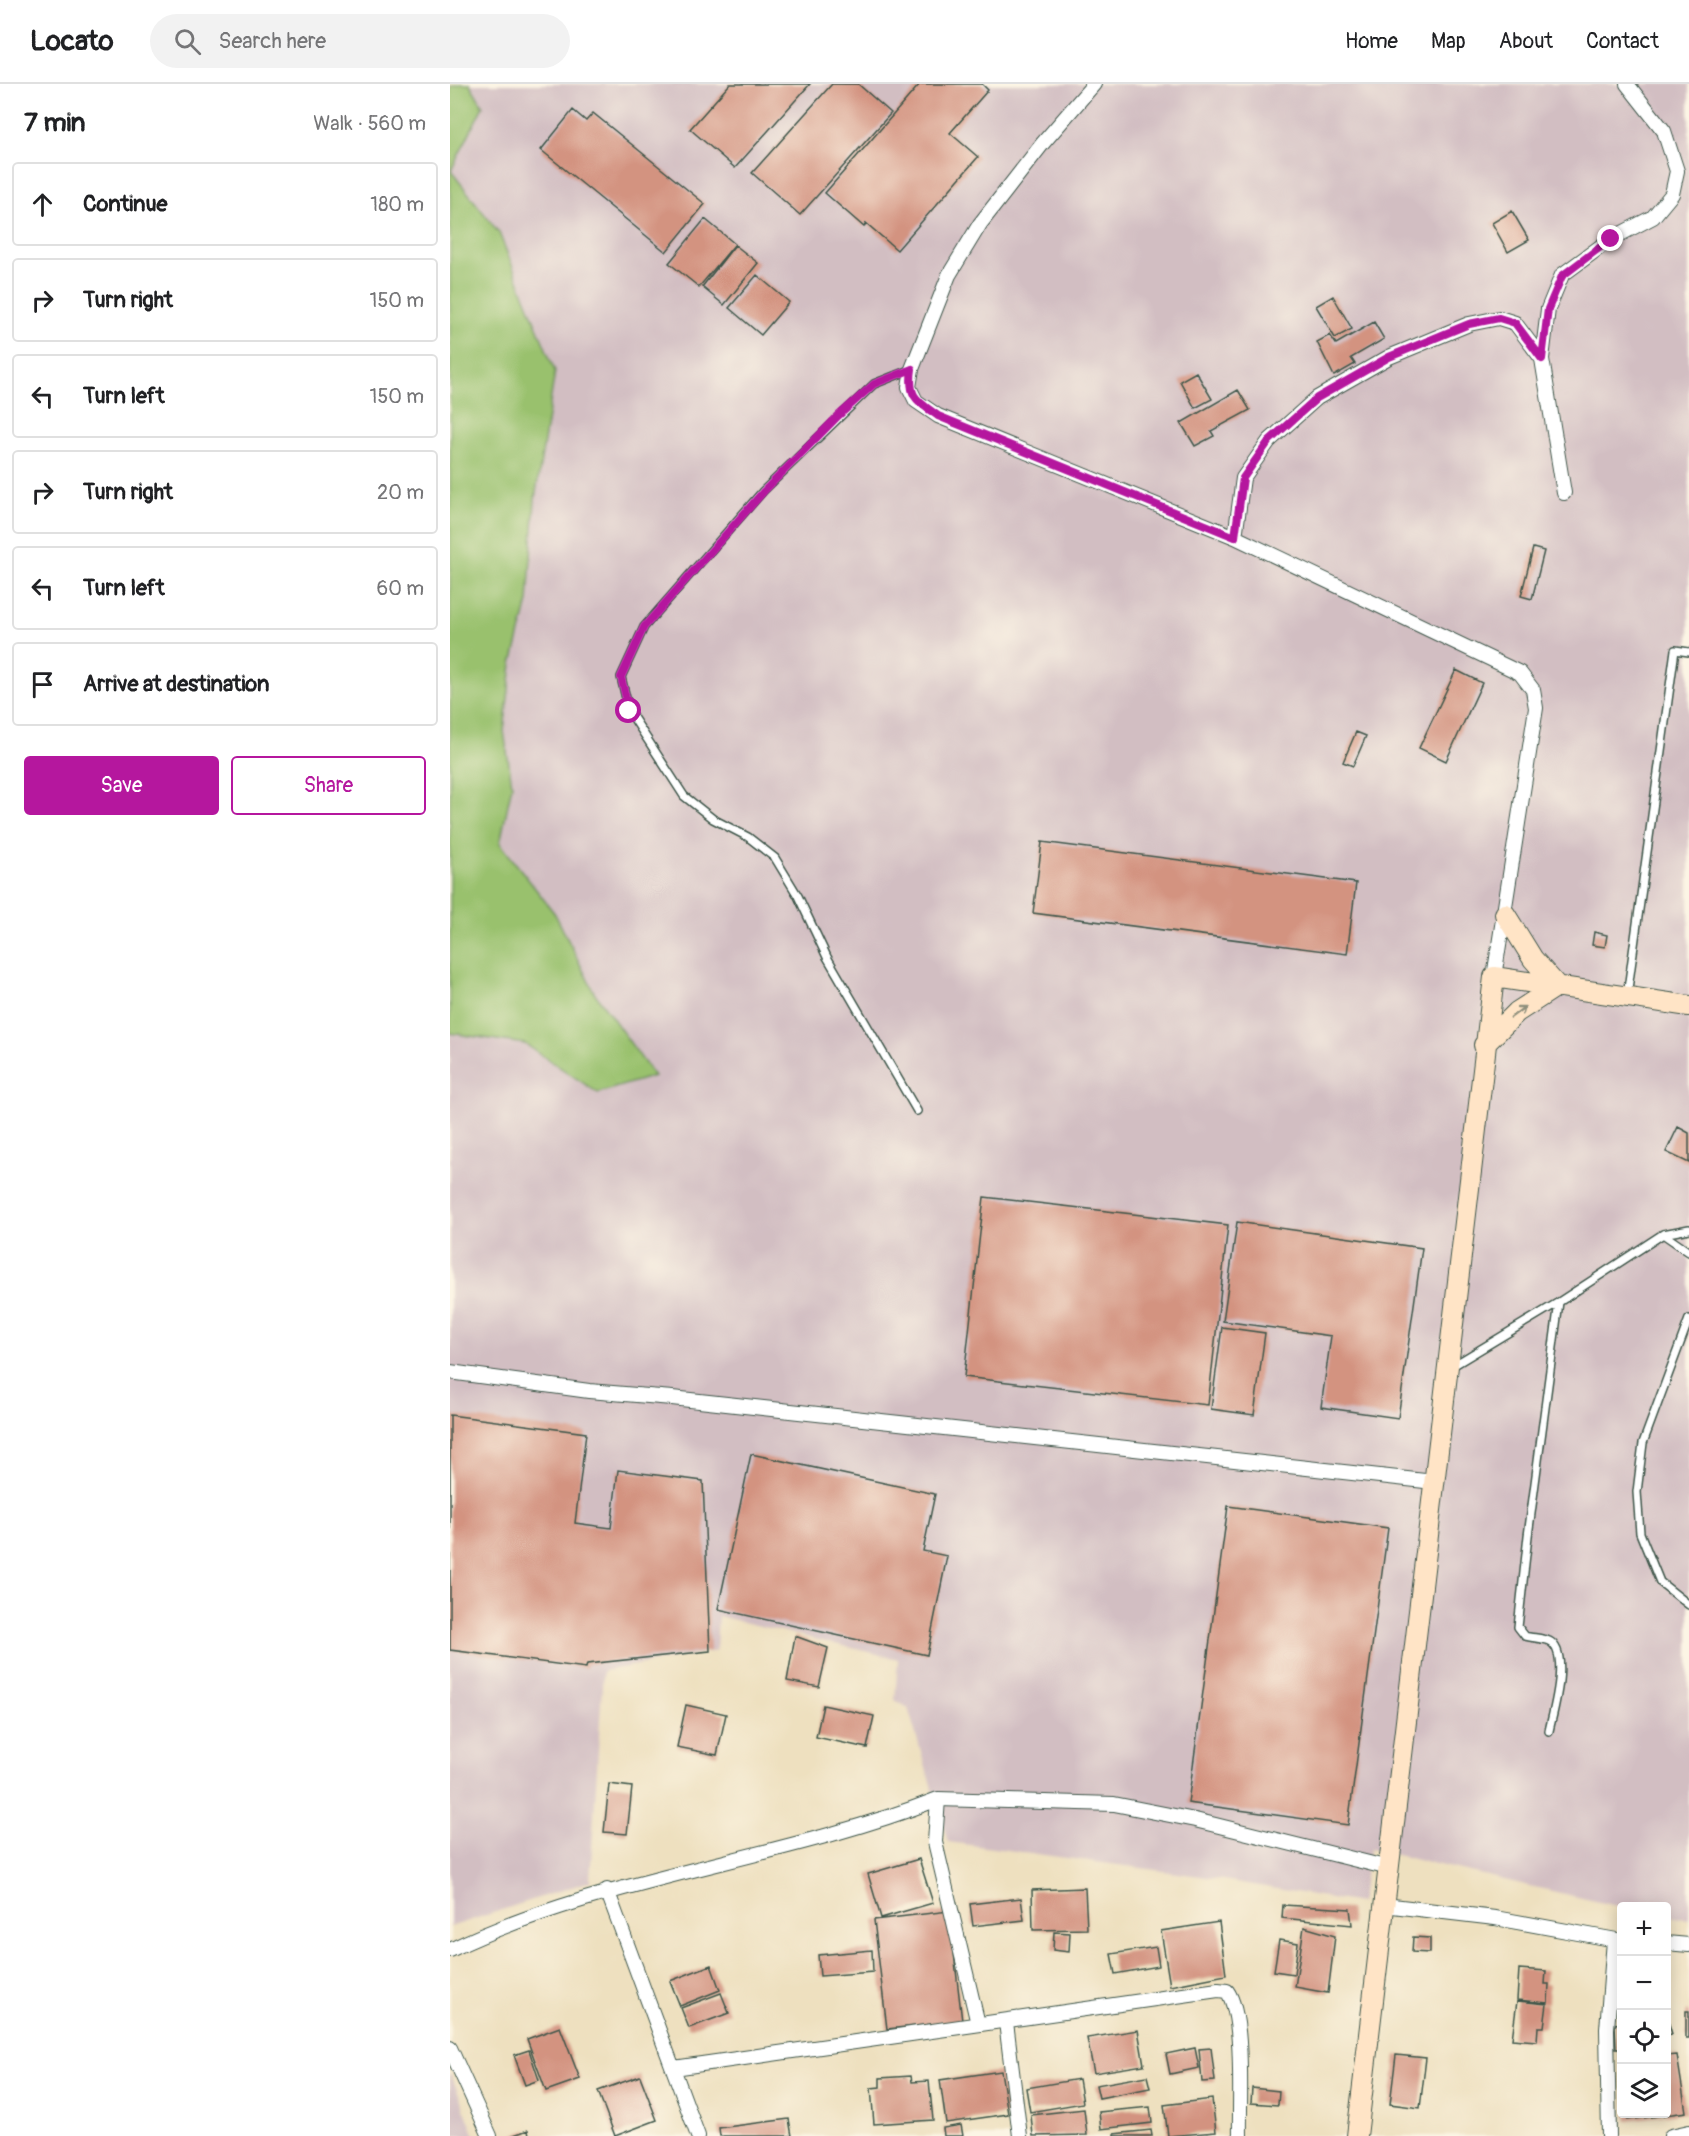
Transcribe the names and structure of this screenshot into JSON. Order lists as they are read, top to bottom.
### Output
{
  "page": {
    "header": "Locato",
    "search": "Search here",
    "nav": [
      "Home",
      "Map",
      "About",
      "Contact"
    ],
    "heading": ["7 min", "Walk · 560 m"],
    "list": [
      ["Continue", "180 m"],
      ["Turn right", "150 m"],
      ["Turn left", "150 m"],
      ["Turn right", "20 m"],
      ["Turn left", "60 m"],
      "Arrive at destination"
    ],
    "buttons": ["Save", "Share"],
    "map_buttons": ["+", "−"]
  }
}
